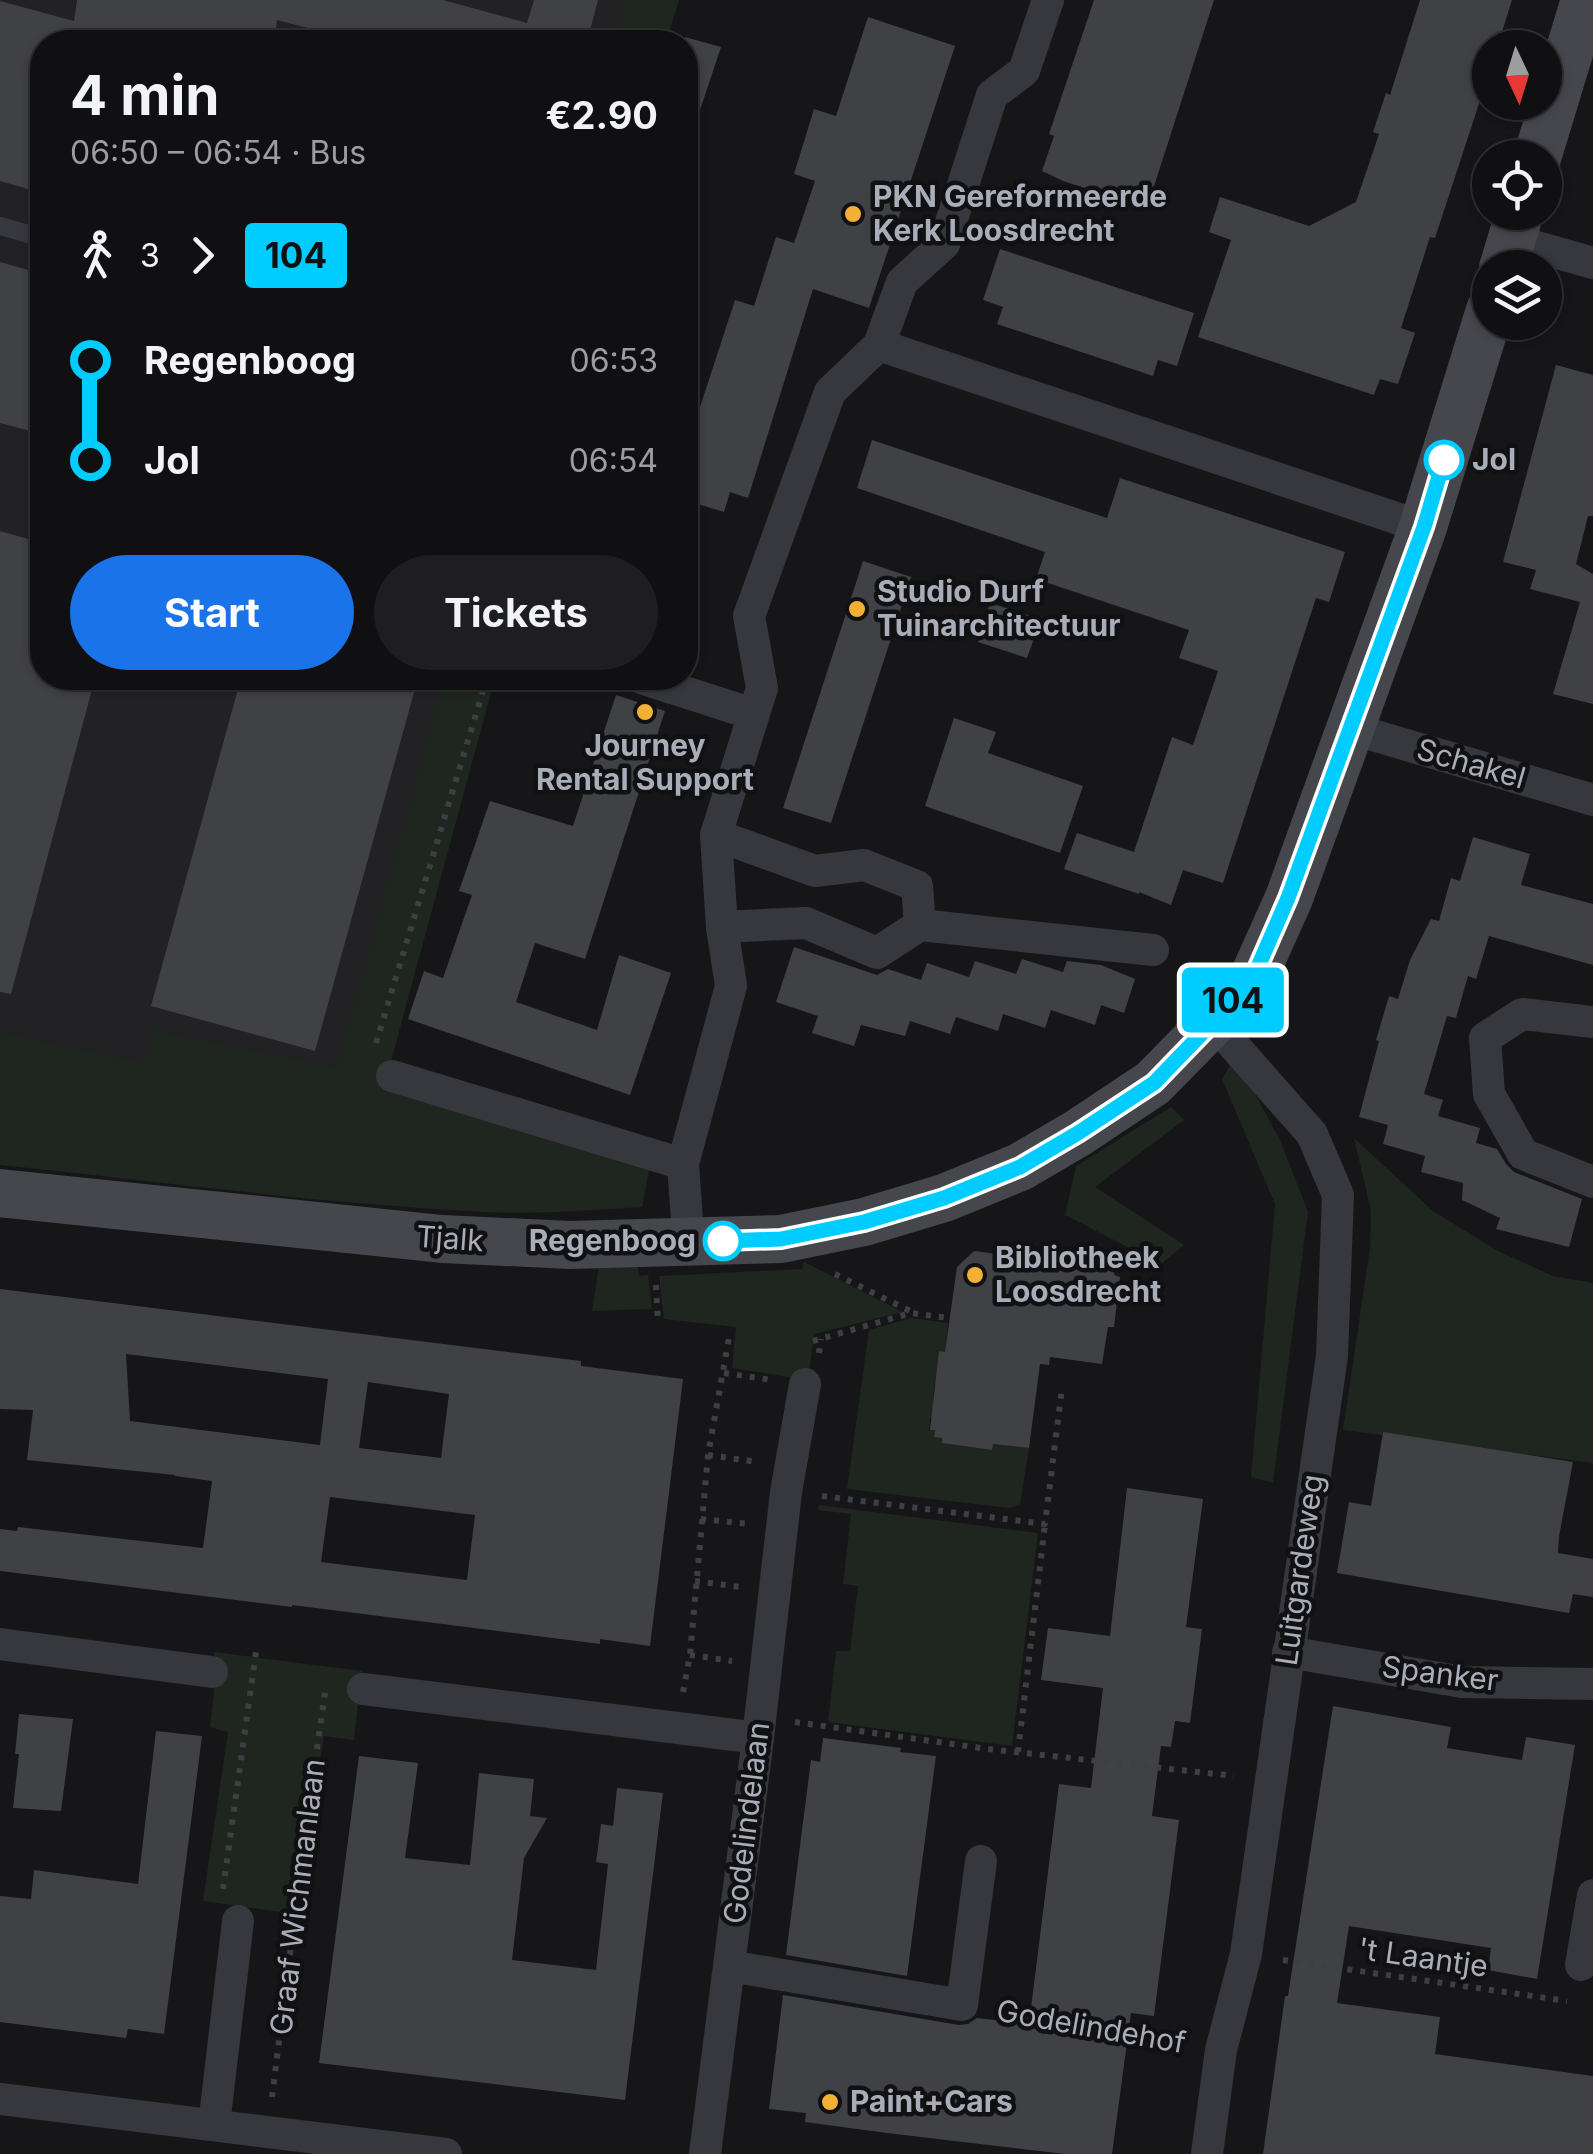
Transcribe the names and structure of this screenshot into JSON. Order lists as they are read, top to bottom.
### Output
{
  "streets": {
    "street": [
      "Schakel",
      "Tjalk",
      "Luitgardeweg",
      "Spanker",
      "Godelindelaan",
      "Graaf Wichmanlaan",
      "Godelindehof"
    ],
    "path": ["'t Laantje"]
  },
  "crossings": [
    ["Schakel", "Tjalk"],
    ["Tjalk", "Luitgardeweg"],
    ["Luitgardeweg", "Spanker"],
    ["Luitgardeweg", "'t Laantje"],
    ["Luitgardeweg", "Godelindehof"],
    ["Godelindelaan", "Godelindehof"]
  ],
  "places": [
    "PKN Gereformeerde Kerk Loosdrecht",
    "Jol",
    "Studio Durf Tuinarchitectuur",
    "Journey Rental Support",
    "Regenboog",
    "Bibliotheek Loosdrecht",
    "Paint+Cars"
  ],
  "lines": ["bus line 104"],
  "north": "bottom",
  "page": {
    "on_map": "104",
    "heading": ["4 min", "06:50 – 06:54 · Bus", "€2.90"],
    "legs": ["3", "104"],
    "list": [
      {
        "name": "Regenboog",
        "value": "06:53"
      },
      {
        "name": "Jol",
        "value": "06:54"
      }
    ],
    "buttons": ["Start", "Tickets"]
  }
}
